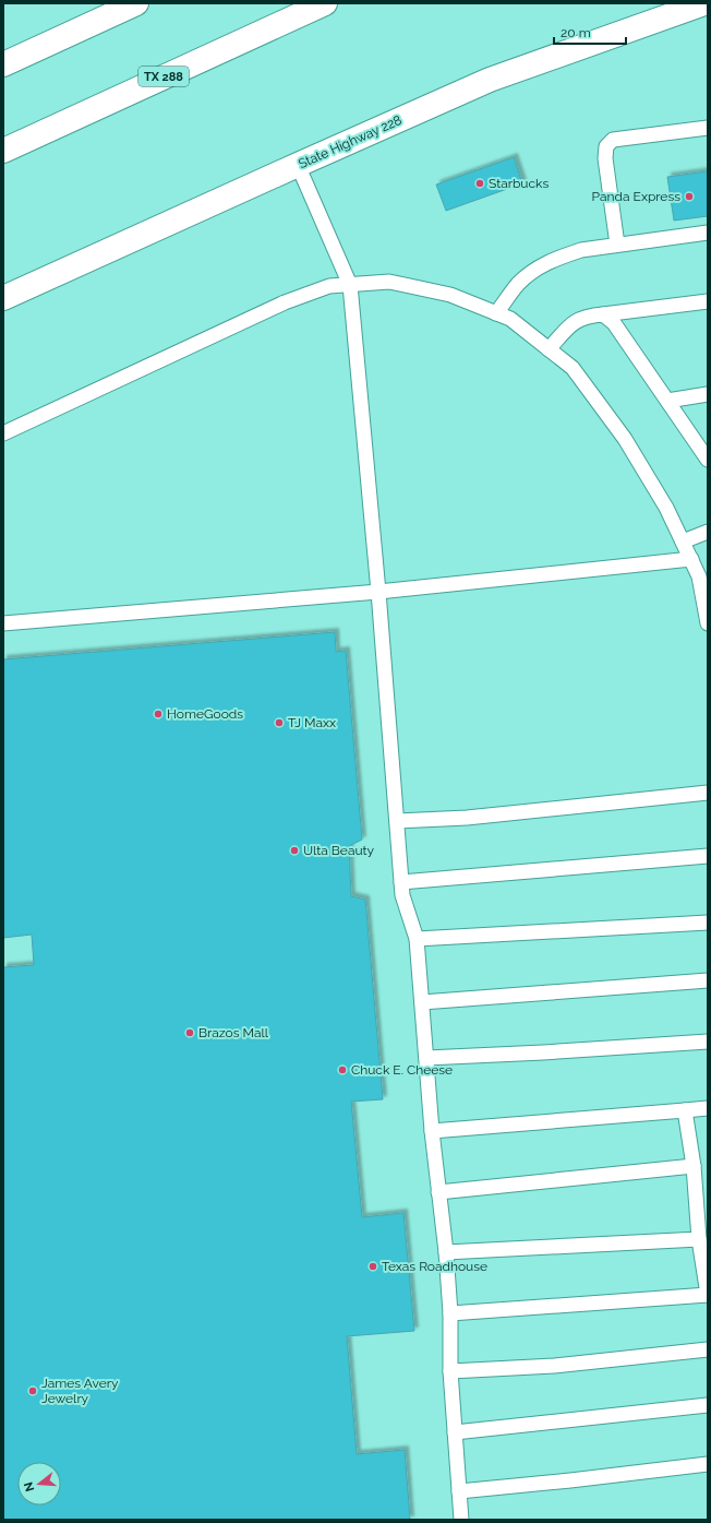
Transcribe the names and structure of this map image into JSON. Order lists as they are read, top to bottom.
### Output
{
  "streets": {
    "main road": ["TX 288", "State Highway 228"]
  },
  "places": [
    "Starbucks",
    "Panda Express",
    "HomeGoods",
    "TJ Maxx",
    "Ulta Beauty",
    "Brazos Mall",
    "Chuck E. Cheese",
    "Texas Roadhouse",
    "James Avery Jewelry"
  ],
  "scale_bar": "20 m",
  "north": "left"
}
